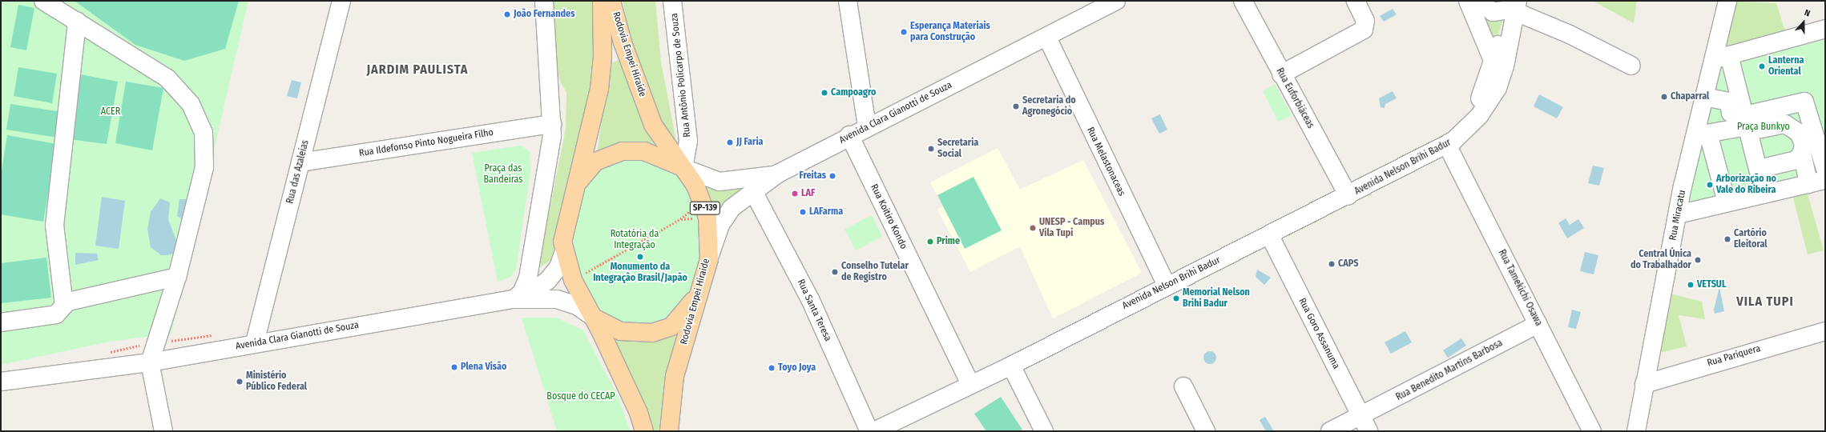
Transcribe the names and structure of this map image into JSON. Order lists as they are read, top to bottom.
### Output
{
  "streets": {
    "main road": ["Rodovia Empei Hiraide", "SP-139"],
    "street": [
      "Rua Antônio Policarpo de Souza",
      "Rua Euforbiáceas",
      "Avenida Clara Gianotti de Souza",
      "Rua Ildefonso Pinto Nogueira Filho",
      "Rua Melastonaceas",
      "Avenida Nelson Brihi Badur",
      "Rua das Azaleias",
      "Rua Miracatu",
      "Rua Koitiro Kondo",
      "Rua Tamekichi Osawa",
      "Rua Santa Teresa",
      "Rua Goro Assanuma",
      "Rua Pariquera",
      "Rua Benedito Martins Barbosa"
    ]
  },
  "crossings": [
    ["Rodovia Empei Hiraide", "Rua Antônio Policarpo de Souza"],
    ["Rodovia Empei Hiraide", "Avenida Clara Gianotti de Souza"],
    ["Rua Euforbiáceas", "Avenida Nelson Brihi Badur"],
    ["Avenida Clara Gianotti de Souza", "Rua Melastonaceas"],
    ["Avenida Clara Gianotti de Souza", "Rua das Azaleias"],
    ["Avenida Clara Gianotti de Souza", "Rua Koitiro Kondo"],
    ["Avenida Clara Gianotti de Souza", "Rua Santa Teresa"],
    ["Rua Ildefonso Pinto Nogueira Filho", "Rua das Azaleias"],
    ["Rua Melastonaceas", "Avenida Nelson Brihi Badur"],
    ["Avenida Nelson Brihi Badur", "Rua Koitiro Kondo"],
    ["Avenida Nelson Brihi Badur", "Rua Tamekichi Osawa"],
    ["Avenida Nelson Brihi Badur", "Rua Goro Assanuma"],
    ["Rua Miracatu", "Rua Pariquera"],
    ["Rua Tamekichi Osawa", "Rua Benedito Martins Barbosa"],
    ["Rua Goro Assanuma", "Rua Benedito Martins Barbosa"]
  ],
  "districts": ["JARDIM PAULISTA", "VILA TUPI"],
  "parks": [
    "ACER",
    "Praça Bunkyo",
    "Praça das Bandeiras",
    "Rotatória da Integração",
    "Bosque do CECAP"
  ],
  "places": [
    "João Fernandes",
    "Esperança Materiais para Construção",
    "Lanterna Oriental",
    "Campoagro",
    "Chaparral",
    "Secretaria do Agronegócio",
    "JJ Faria",
    "Secretaria Social",
    "Freitas",
    "Arborização no Vale do Ribeira",
    "LAF",
    "LAFarma",
    "UNESP - Campus Vila Tupi",
    "Cartório Eleitoral",
    "Prime",
    "Monumento da Integração Brasil/Japão",
    "Central Única do Trabalhador",
    "CAPS",
    "Conselho Tutelar de Registro",
    "VETSUL",
    "Memorial Nelson Brihi Badur",
    "Plena Visão",
    "Toyo Joya",
    "Ministério Público Federal"
  ],
  "north": "top"
}
